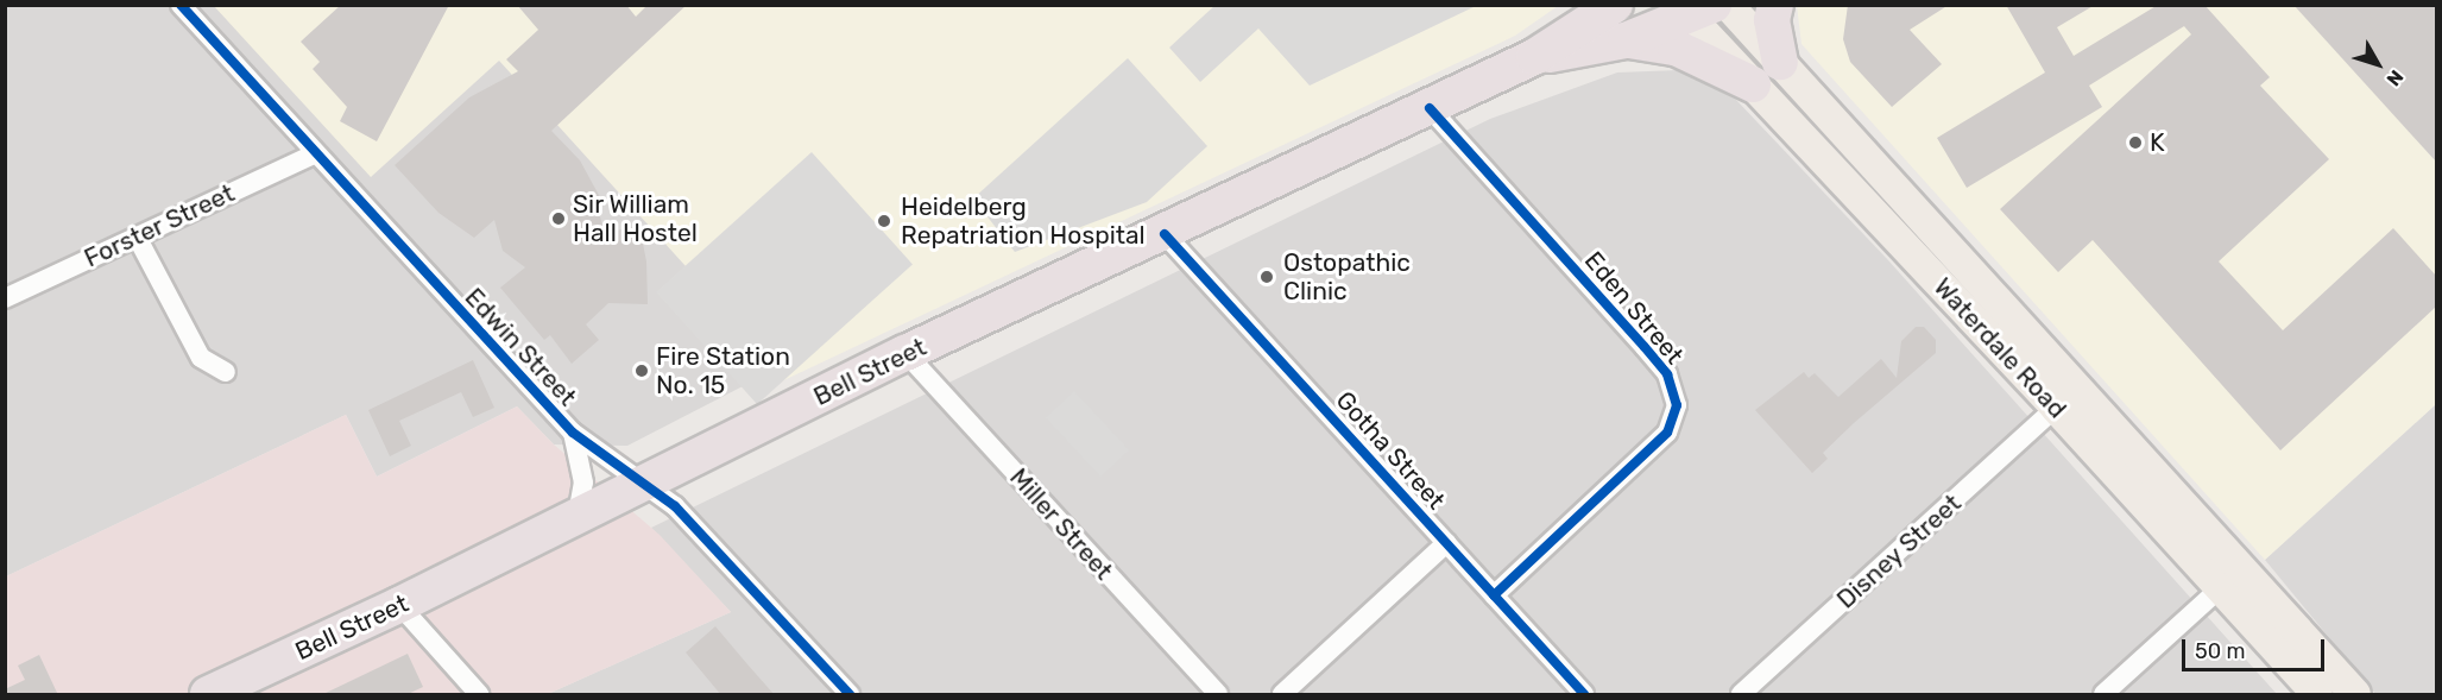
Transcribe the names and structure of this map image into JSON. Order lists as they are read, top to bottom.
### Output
{
  "streets": {
    "highway": ["Bell Street"],
    "main road": ["Waterdale Road"],
    "street": [
      "Forster Street",
      "Eden Street",
      "Edwin Street",
      "Gotha Street",
      "Miller Street",
      "Disney Street"
    ]
  },
  "crossings": [
    ["Forster Street", "Edwin Street"],
    ["Eden Street", "Bell Street"],
    ["Eden Street", "Gotha Street"],
    ["Edwin Street", "Bell Street"],
    ["Waterdale Road", "Bell Street"],
    ["Waterdale Road", "Disney Street"],
    ["Bell Street", "Gotha Street"],
    ["Bell Street", "Miller Street"]
  ],
  "places": [
    "K",
    "Sir William Hall Hostel",
    "Heidelberg Repatriation Hospital",
    "Ostopathic Clinic",
    "Fire Station No. 15"
  ],
  "scale_bar": "50 m",
  "north": "bottom right"
}
